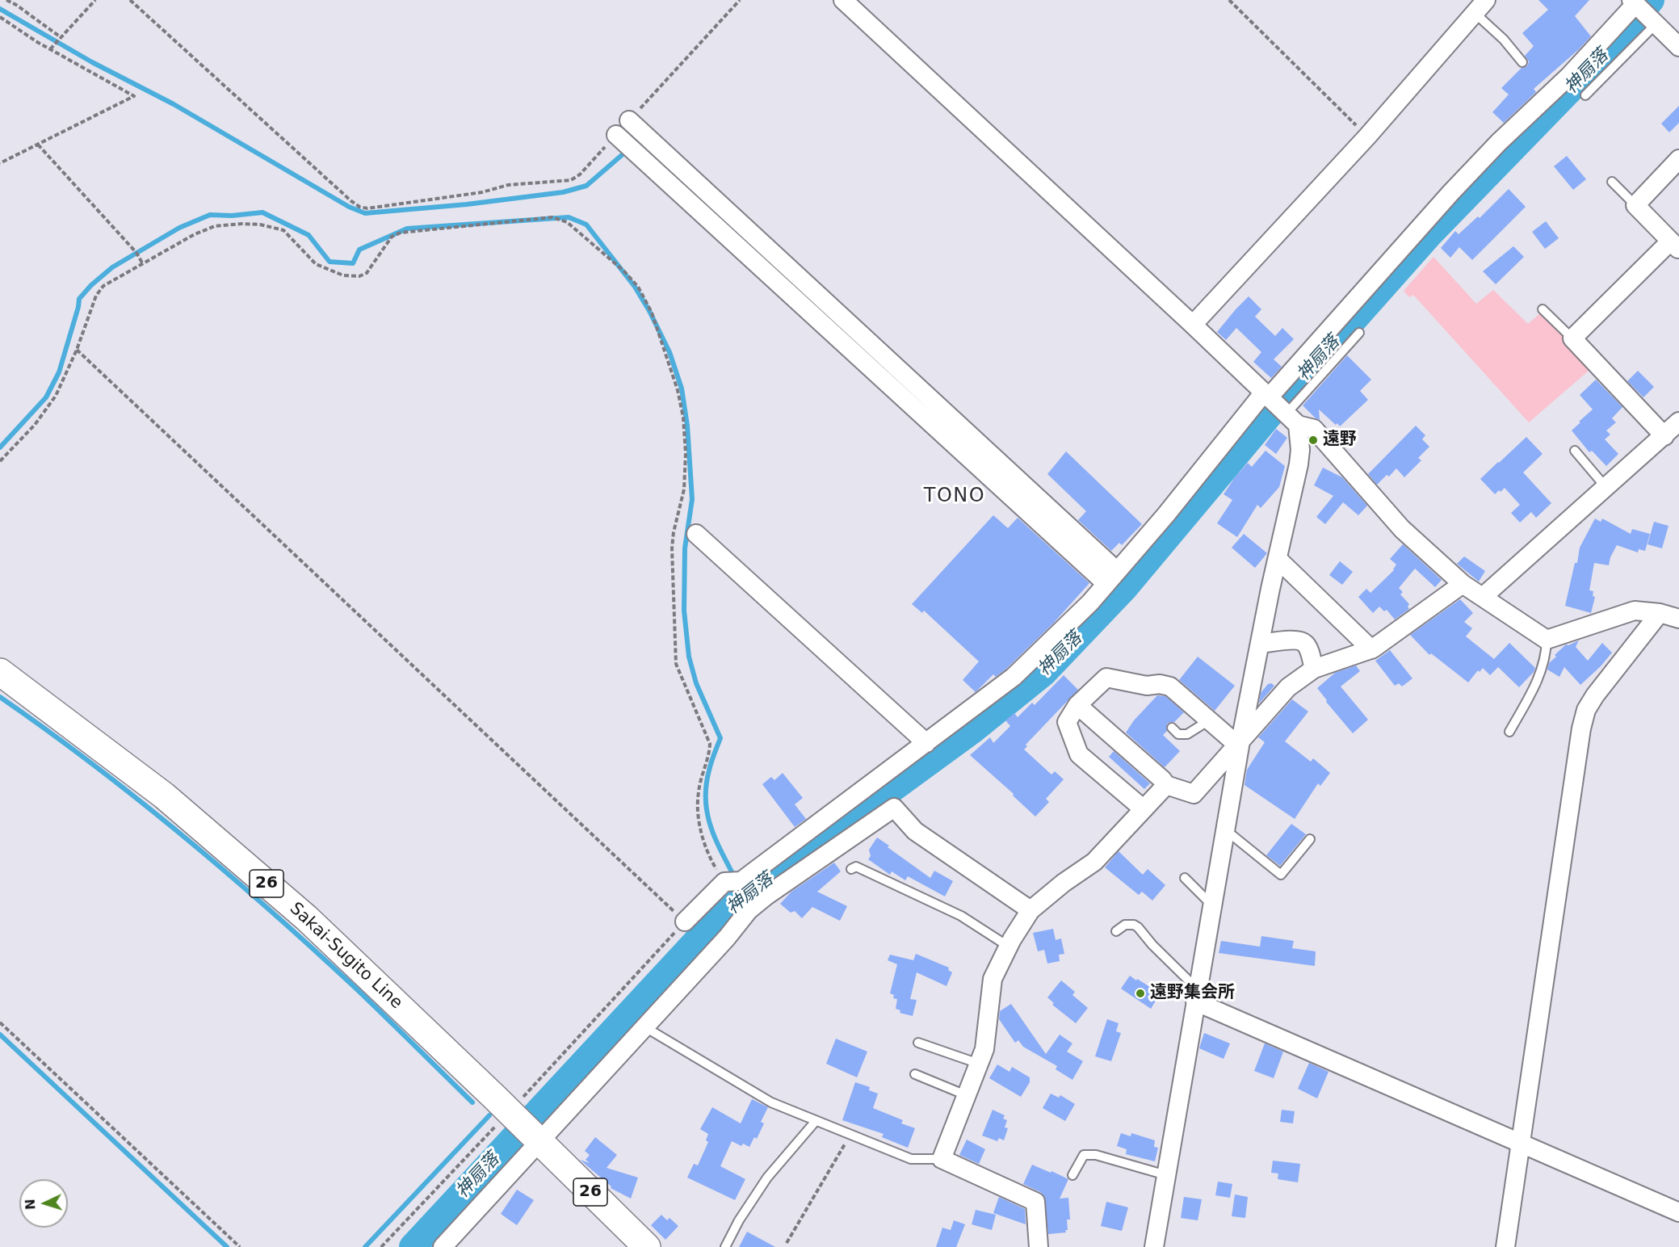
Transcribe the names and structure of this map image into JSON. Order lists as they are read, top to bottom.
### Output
{
  "streets": {
    "main road": ["26", "Sakai-Sugito Line"]
  },
  "districts": ["TONO"],
  "water": ["神扇落"],
  "places": ["遠野", "遠野集会所"],
  "north": "left"
}
